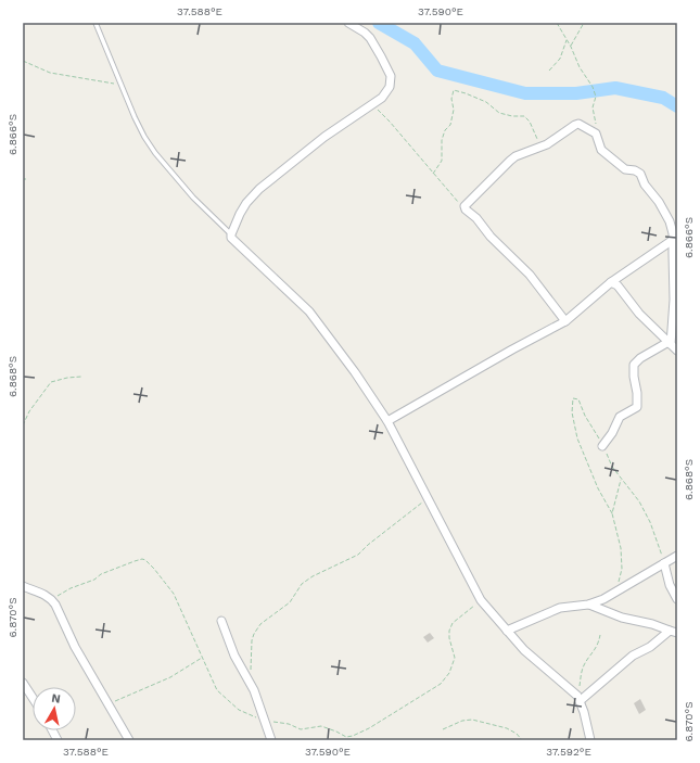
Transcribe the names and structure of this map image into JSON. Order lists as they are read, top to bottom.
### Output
{
  "north": "top",
  "coordinates": [
    "37.588°E",
    "37.590°E",
    "6.866°S",
    "6.868°S",
    "6.870°S",
    "37.592°E"
  ]
}
